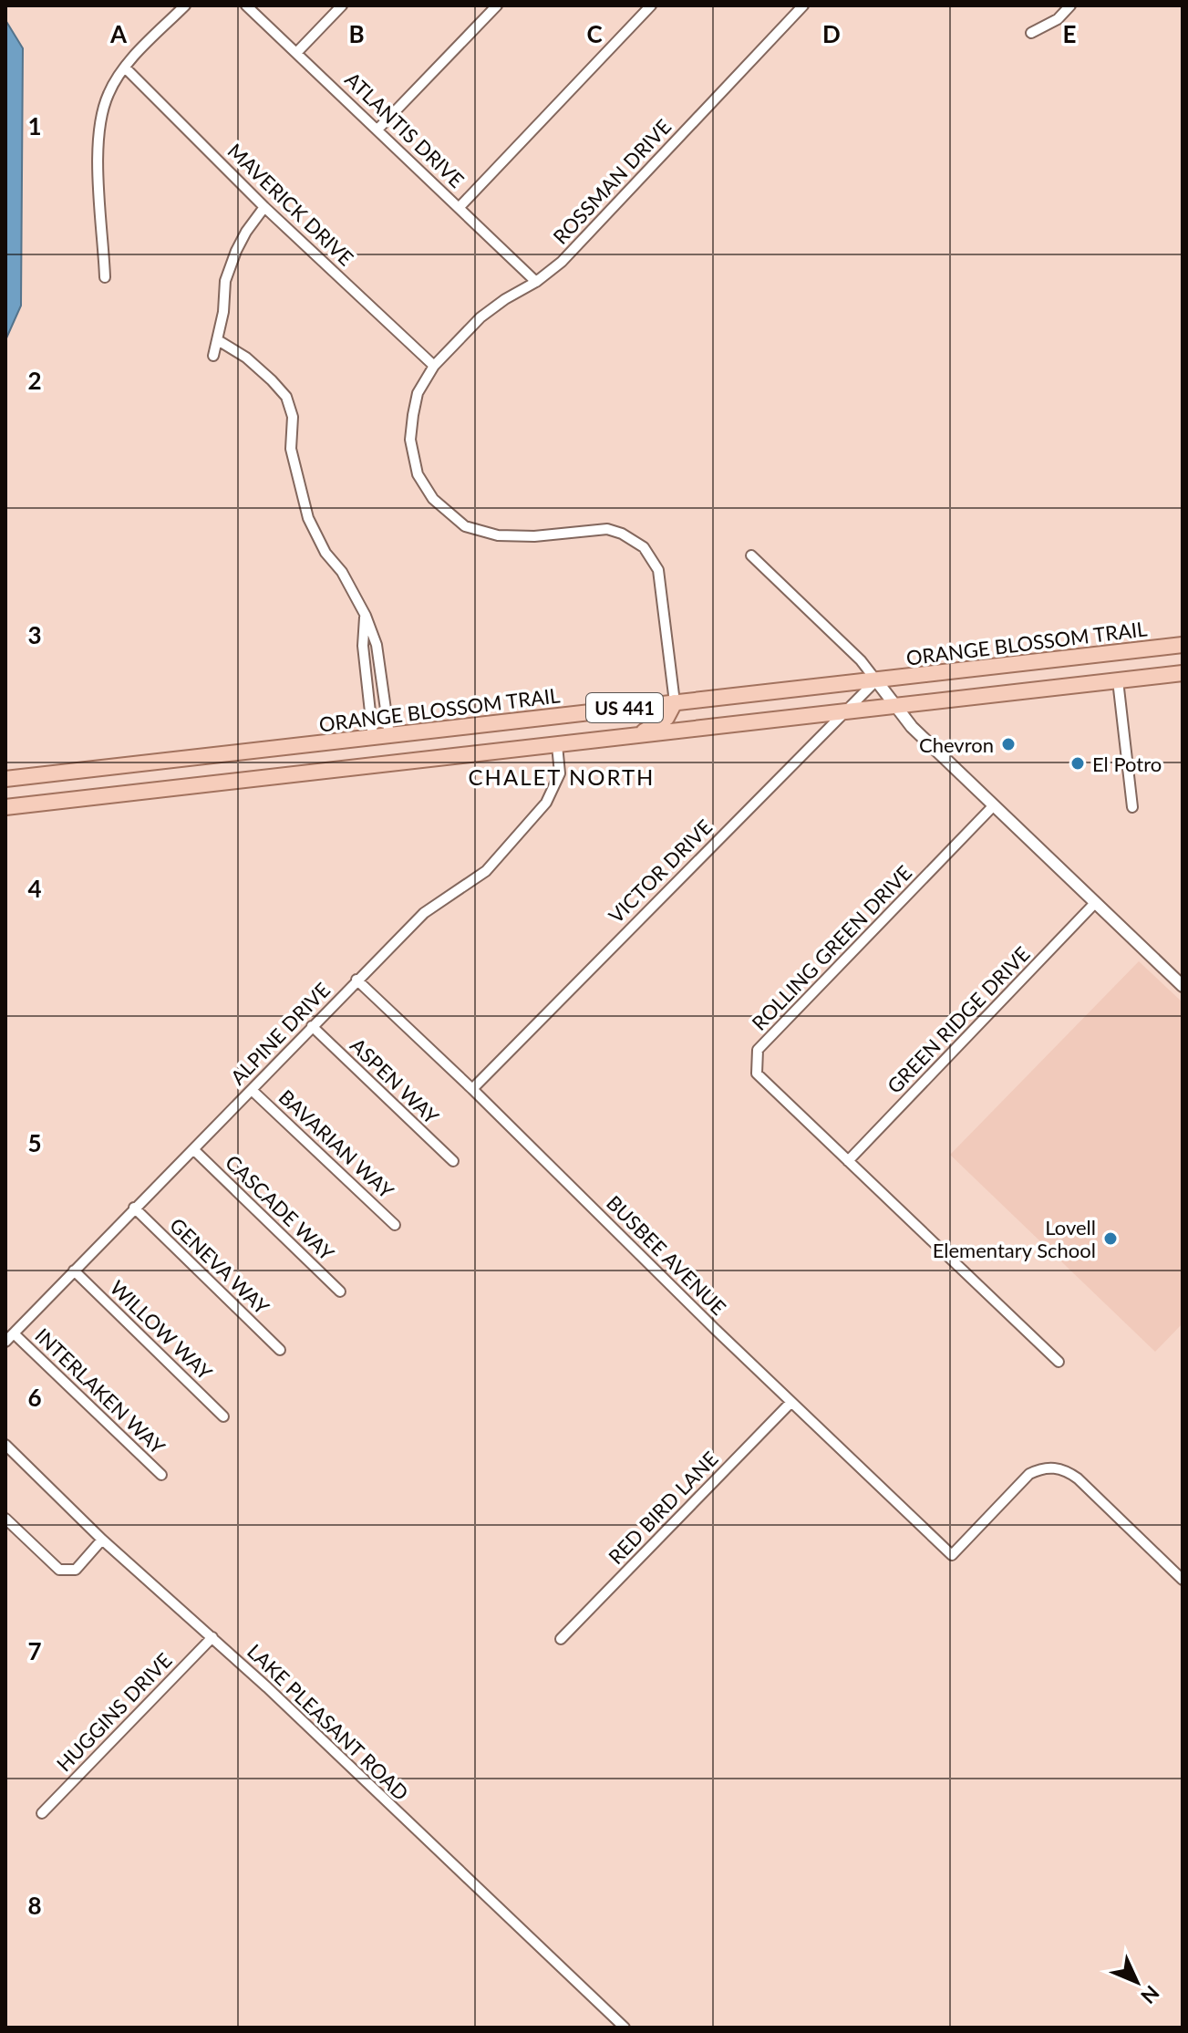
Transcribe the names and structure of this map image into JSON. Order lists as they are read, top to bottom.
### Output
{
  "streets": {
    "main road": ["ORANGE BLOSSOM TRAIL", "US 441"],
    "street": [
      "ATLANTIS DRIVE",
      "ROSSMAN DRIVE",
      "MAVERICK DRIVE",
      "VICTOR DRIVE",
      "ROLLING GREEN DRIVE",
      "GREEN RIDGE DRIVE",
      "ALPINE DRIVE",
      "ASPEN WAY",
      "BAVARIAN WAY",
      "CASCADE WAY",
      "BUSBEE AVENUE",
      "GENEVA WAY",
      "WILLOW WAY",
      "INTERLAKEN WAY",
      "RED BIRD LANE",
      "HUGGINS DRIVE",
      "LAKE PLEASANT ROAD"
    ]
  },
  "crossings": [
    ["ATLANTIS DRIVE", "ROSSMAN DRIVE"],
    ["ROSSMAN DRIVE", "MAVERICK DRIVE"],
    ["ROSSMAN DRIVE", "ORANGE BLOSSOM TRAIL"],
    ["ORANGE BLOSSOM TRAIL", "VICTOR DRIVE"],
    ["US 441", "VICTOR DRIVE"],
    ["US 441", "ALPINE DRIVE"],
    ["VICTOR DRIVE", "BUSBEE AVENUE"],
    ["ROLLING GREEN DRIVE", "GREEN RIDGE DRIVE"],
    ["ALPINE DRIVE", "ASPEN WAY"],
    ["ALPINE DRIVE", "BAVARIAN WAY"],
    ["ALPINE DRIVE", "CASCADE WAY"],
    ["ALPINE DRIVE", "BUSBEE AVENUE"],
    ["ALPINE DRIVE", "GENEVA WAY"],
    ["ALPINE DRIVE", "WILLOW WAY"],
    ["ALPINE DRIVE", "INTERLAKEN WAY"],
    ["BUSBEE AVENUE", "RED BIRD LANE"],
    ["HUGGINS DRIVE", "LAKE PLEASANT ROAD"]
  ],
  "districts": ["CHALET NORTH"],
  "places": ["Chevron", "El Potro", "Lovell Elementary School"],
  "north": "bottom right",
  "grid": {
    "columns": [
      "A",
      "B",
      "C",
      "D",
      "E"
    ],
    "rows": [
      "1",
      "2",
      "3",
      "4",
      "5",
      "6",
      "7",
      "8"
    ]
  }
}
